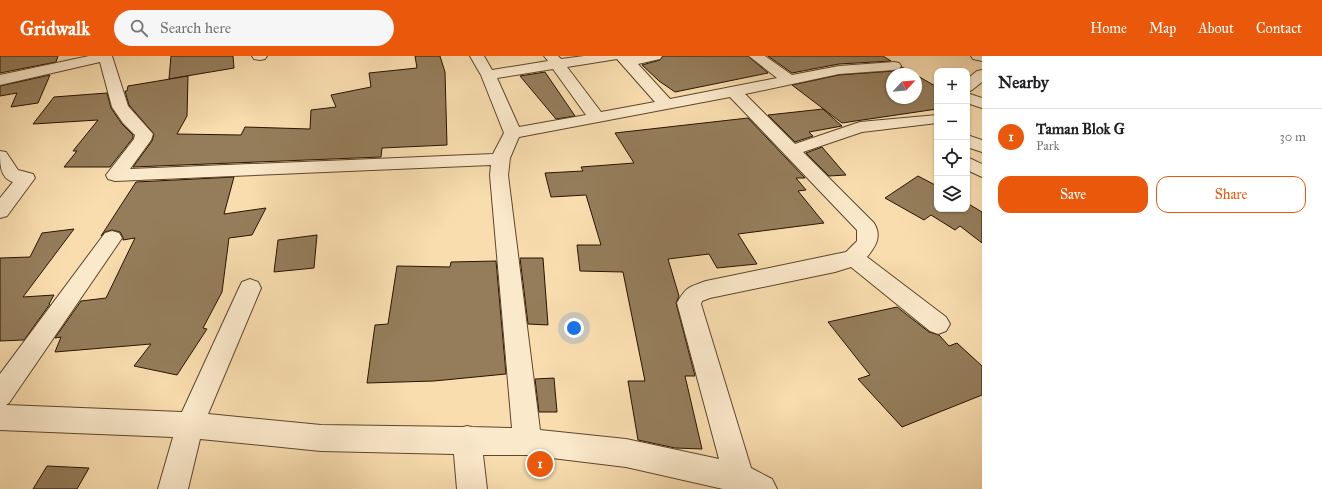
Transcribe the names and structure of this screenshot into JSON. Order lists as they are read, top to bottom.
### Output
{
  "north": "top right",
  "page": {
    "header": "Gridwalk",
    "search": "Search here",
    "nav": [
      "Home",
      "Map",
      "About",
      "Contact"
    ],
    "heading": "Nearby",
    "map_buttons": ["+", "−"],
    "list": [
      {
        "mark": "1",
        "name": "Taman Blok G",
        "note": "Park",
        "value": "30 m"
      }
    ],
    "buttons": ["Save", "Share"],
    "pins": "1"
  }
}
